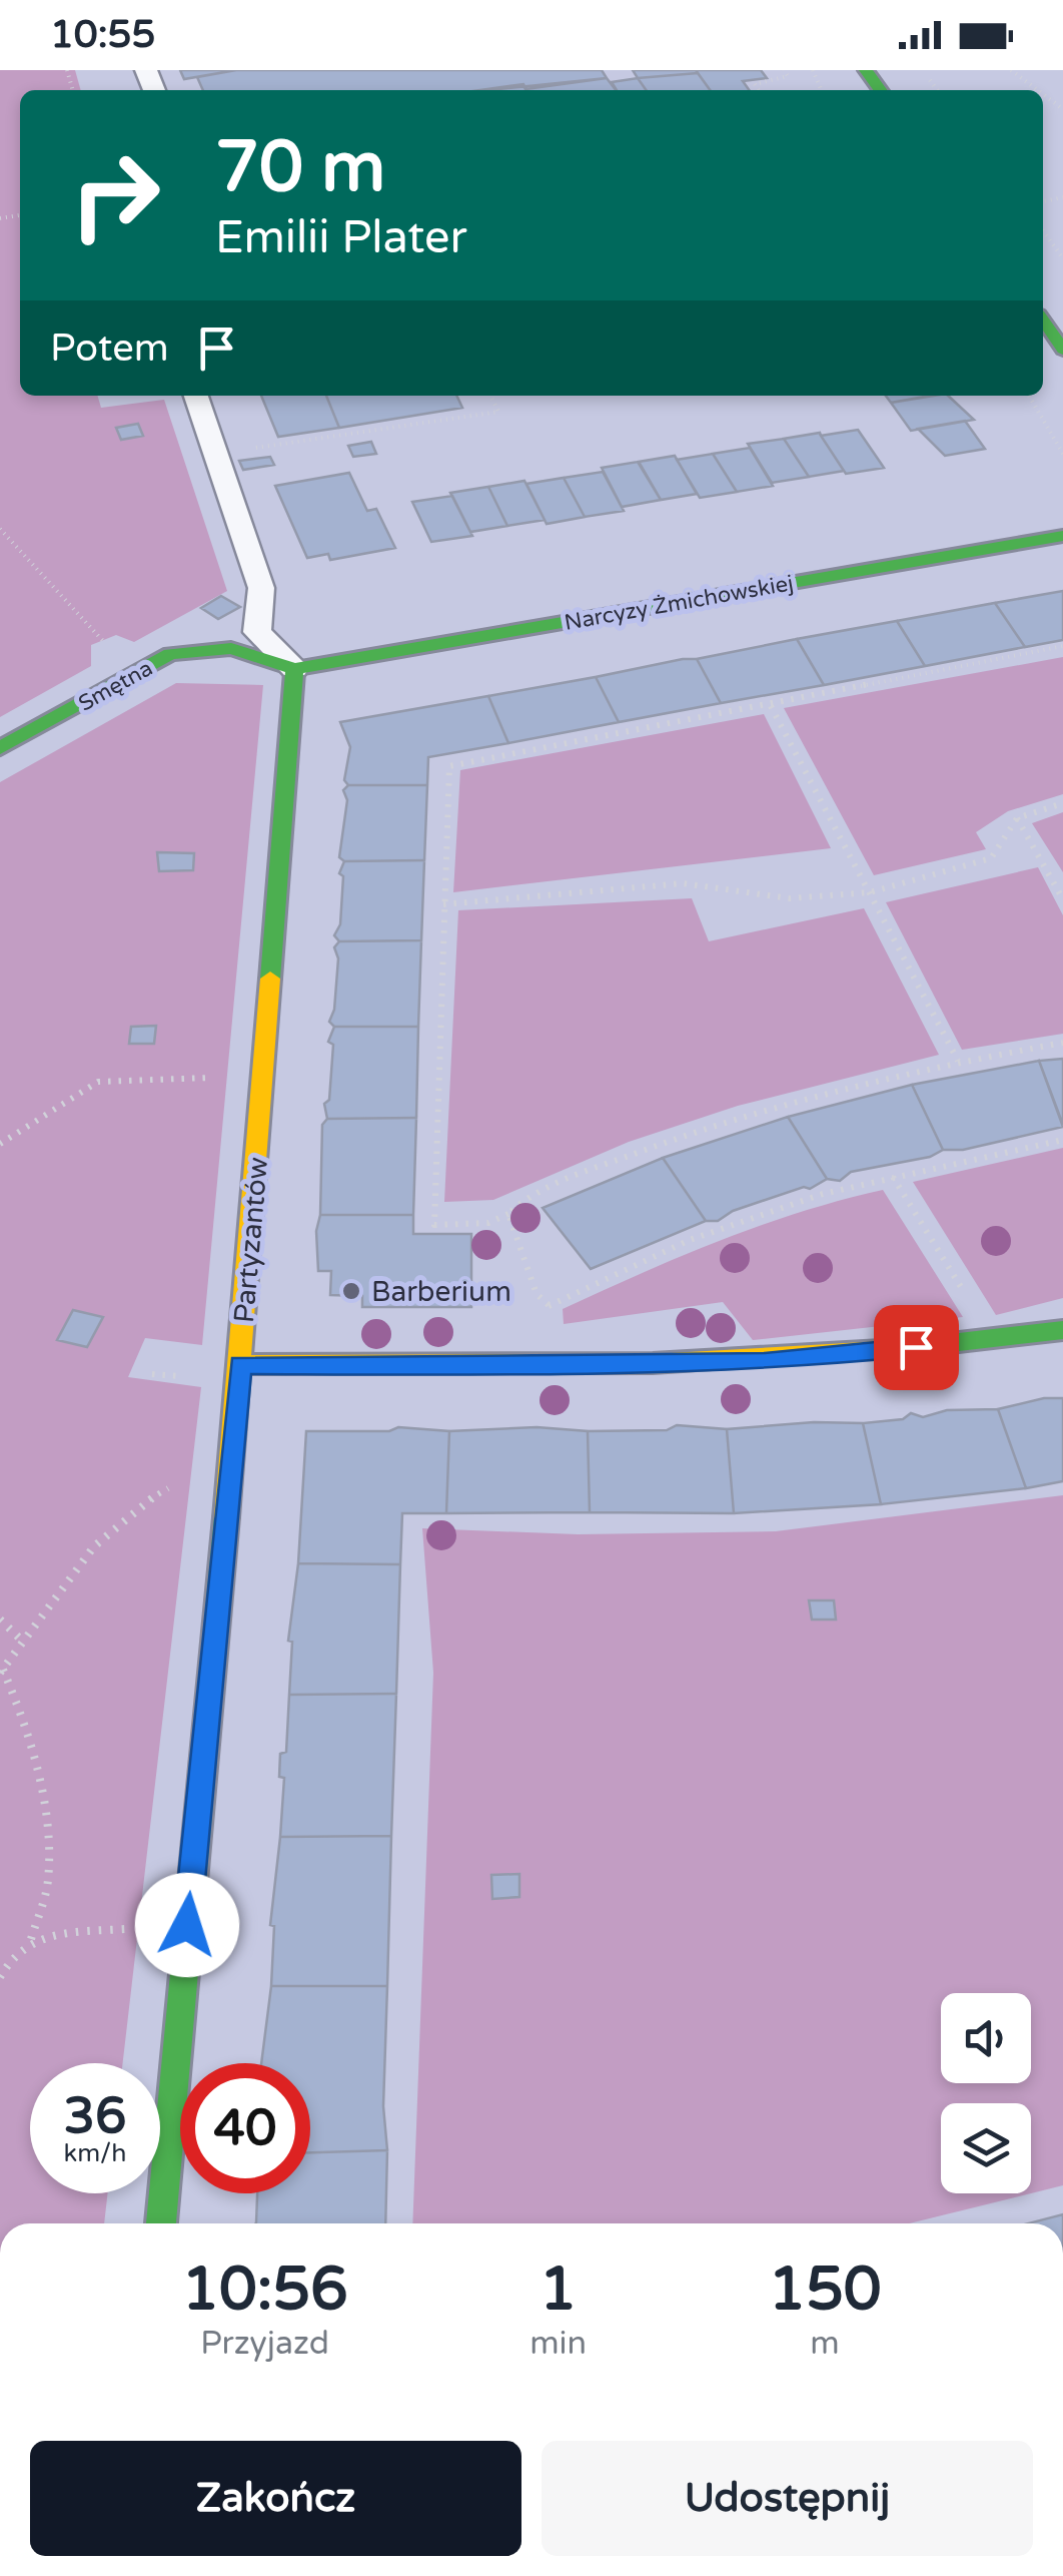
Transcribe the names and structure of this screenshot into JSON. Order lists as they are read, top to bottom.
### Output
{
  "streets": {
    "street": ["Narcyzy Żmichowskiej", "Smętna", "Partyzantów"]
  },
  "crossings": [
    ["Narcyzy Żmichowskiej", "Smętna"],
    ["Narcyzy Żmichowskiej", "Partyzantów"],
    ["Smętna", "Partyzantów"]
  ],
  "places": ["Barberium"],
  "page": {
    "status": "10:55",
    "turn": ["70 m", "Emilii Plater"],
    "then": "Potem",
    "speed": "36 km/h",
    "limit": "40",
    "eta": [
      "10:56",
      "Przyjazd",
      "1",
      "min",
      "150",
      "m"
    ],
    "buttons": ["Zakończ", "Udostępnij"]
  }
}
